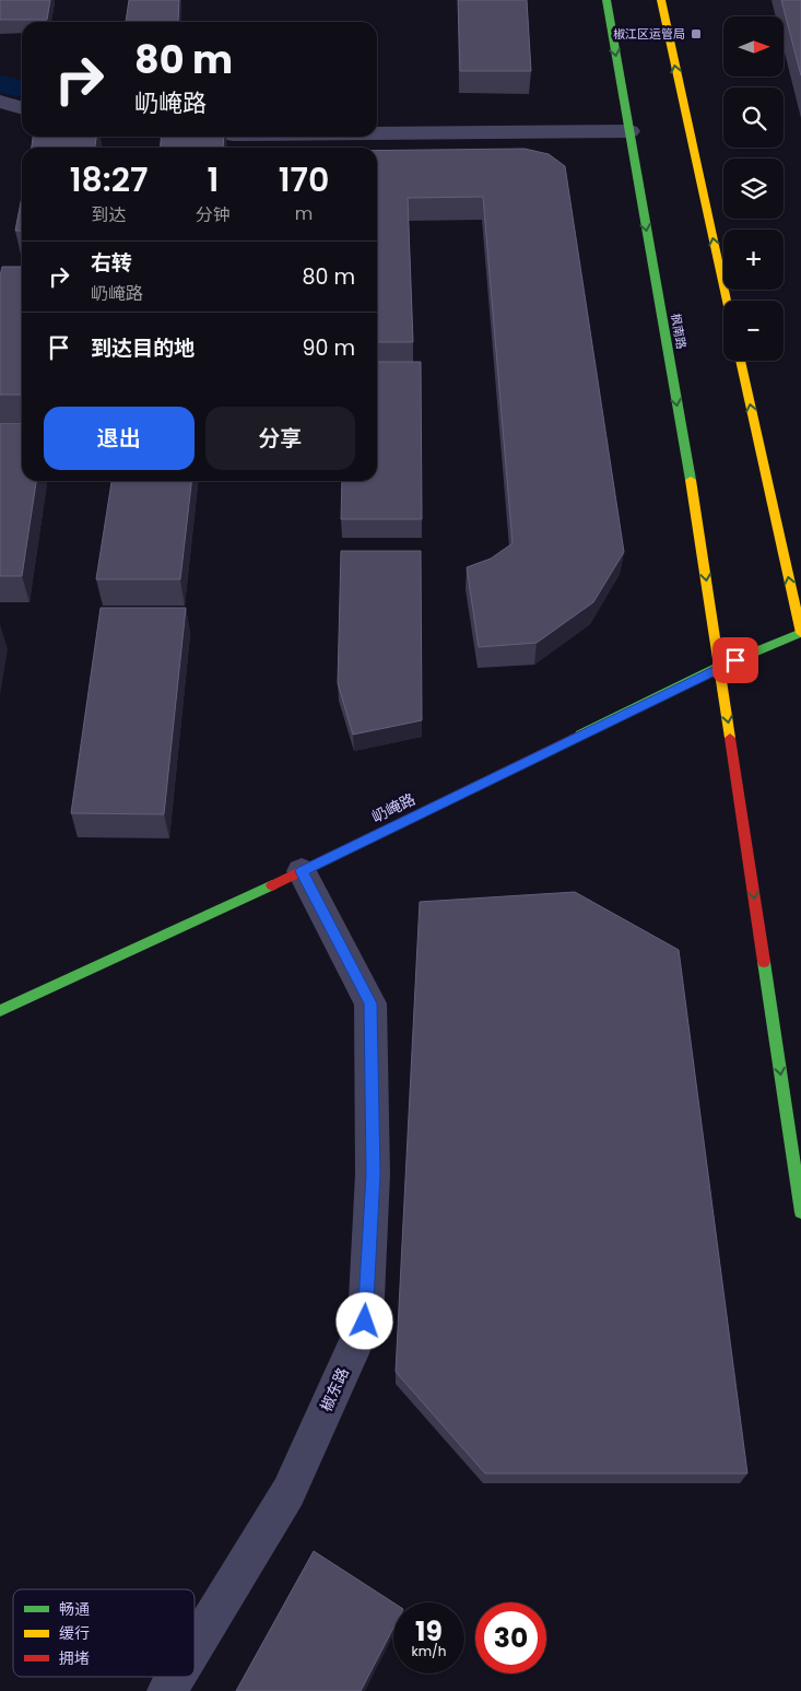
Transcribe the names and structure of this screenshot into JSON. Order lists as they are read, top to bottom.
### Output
{
  "streets": {
    "main road": ["枫南路", "屷崦路"],
    "street": ["椒东路"]
  },
  "crossings": [
    ["枫南路", "屷崦路"],
    ["屷崦路", "椒东路"]
  ],
  "places": {
    "transit": ["椒江区运管局"]
  },
  "legend": ["畅通", "缓行", "拥堵"],
  "north": "right",
  "page": {
    "map_buttons": ["+", "−"],
    "turn": ["80 m", "屷崦路"],
    "eta": [
      "18:27",
      "到达",
      "1",
      "分钟",
      "170",
      "m"
    ],
    "list": [
      {
        "name": "右转",
        "note": "屷崦路",
        "value": "80 m"
      },
      {
        "name": "到达目的地",
        "value": "90 m"
      }
    ],
    "buttons": ["退出", "分享"],
    "speed": "19 km/h",
    "limit": "30"
  }
}
